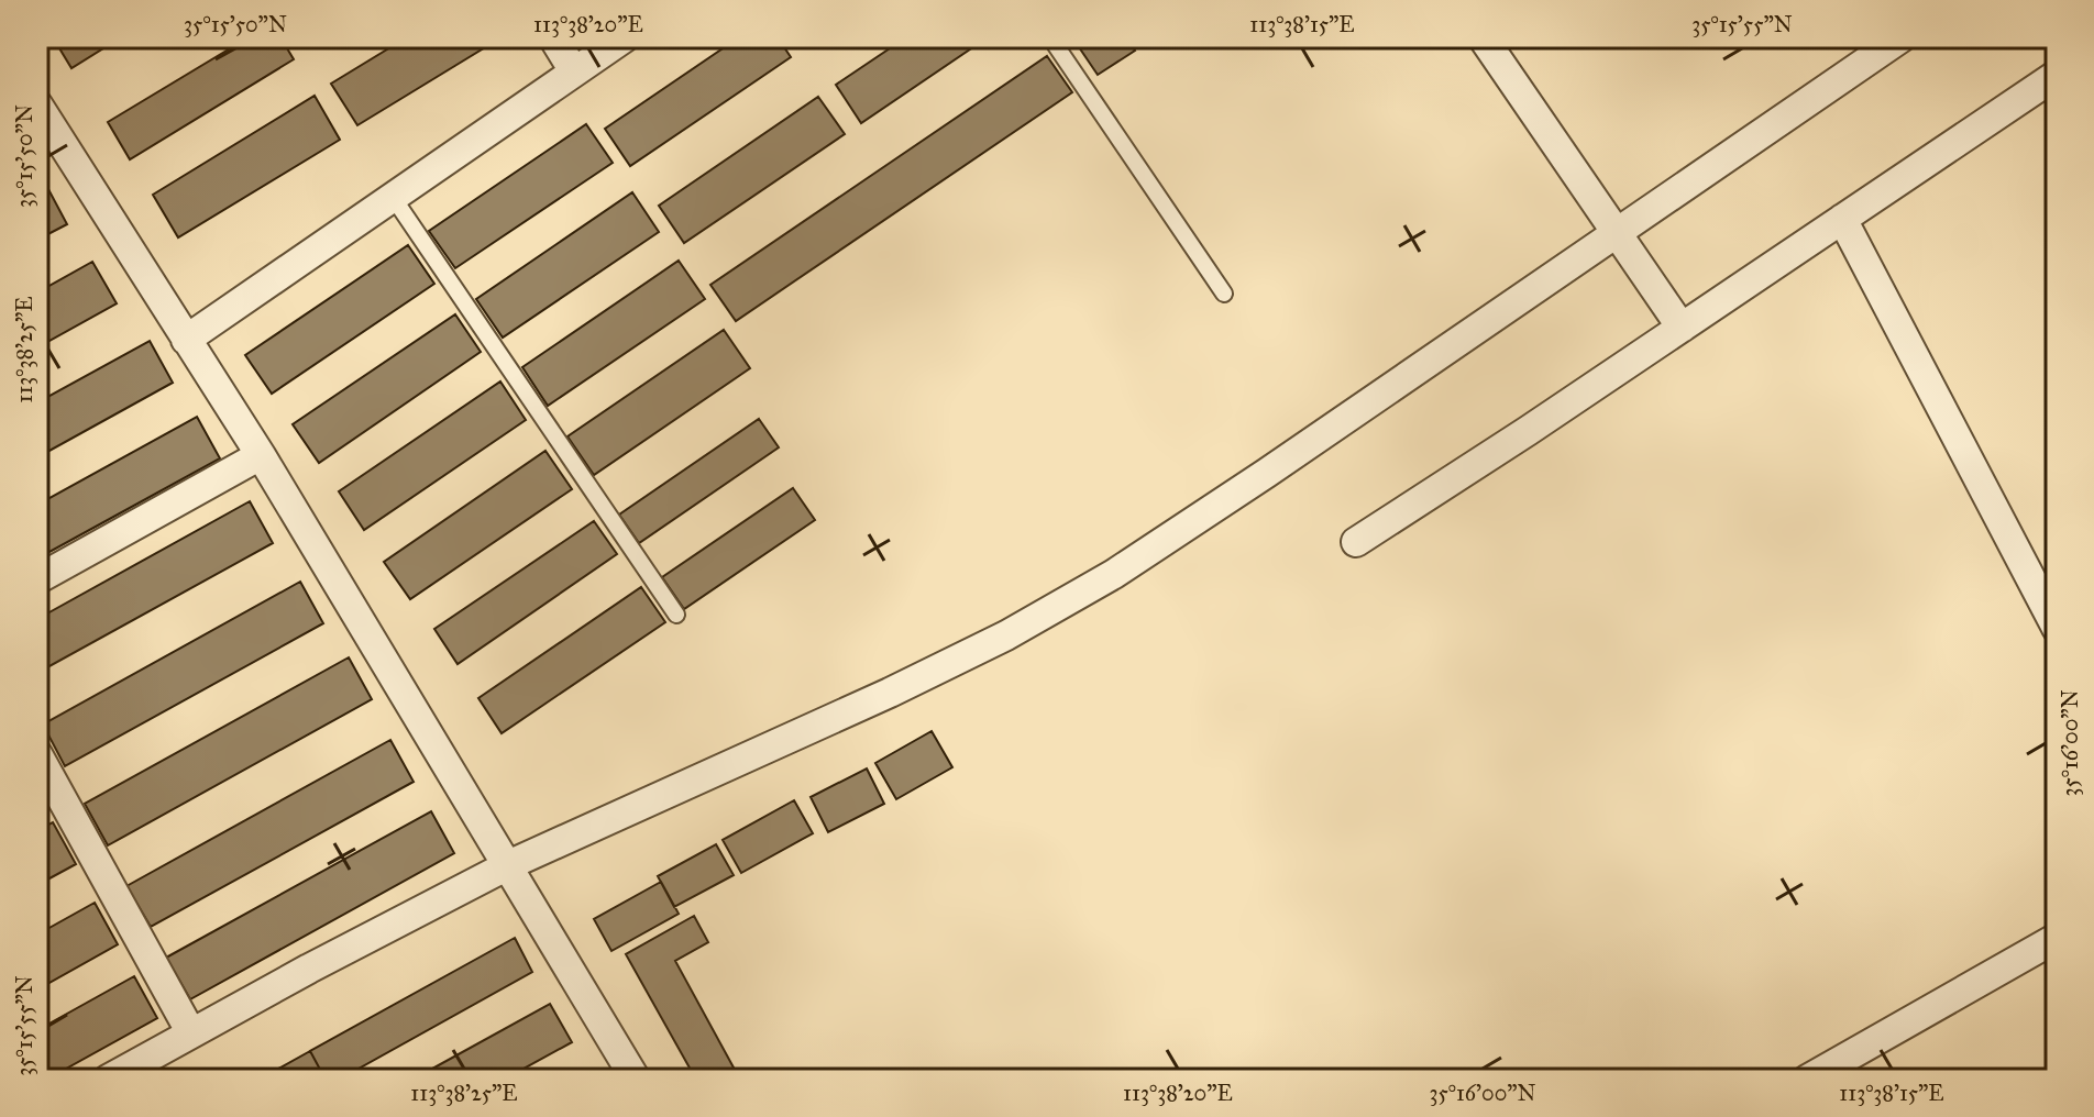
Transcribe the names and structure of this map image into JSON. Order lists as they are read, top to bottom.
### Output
{
  "coordinates": [
    "35°15'50\"N",
    "113°38'20\"E",
    "113°38'15\"E",
    "35°15'55\"N",
    "113°38'25\"E",
    "35°16'00\"N"
  ]
}
